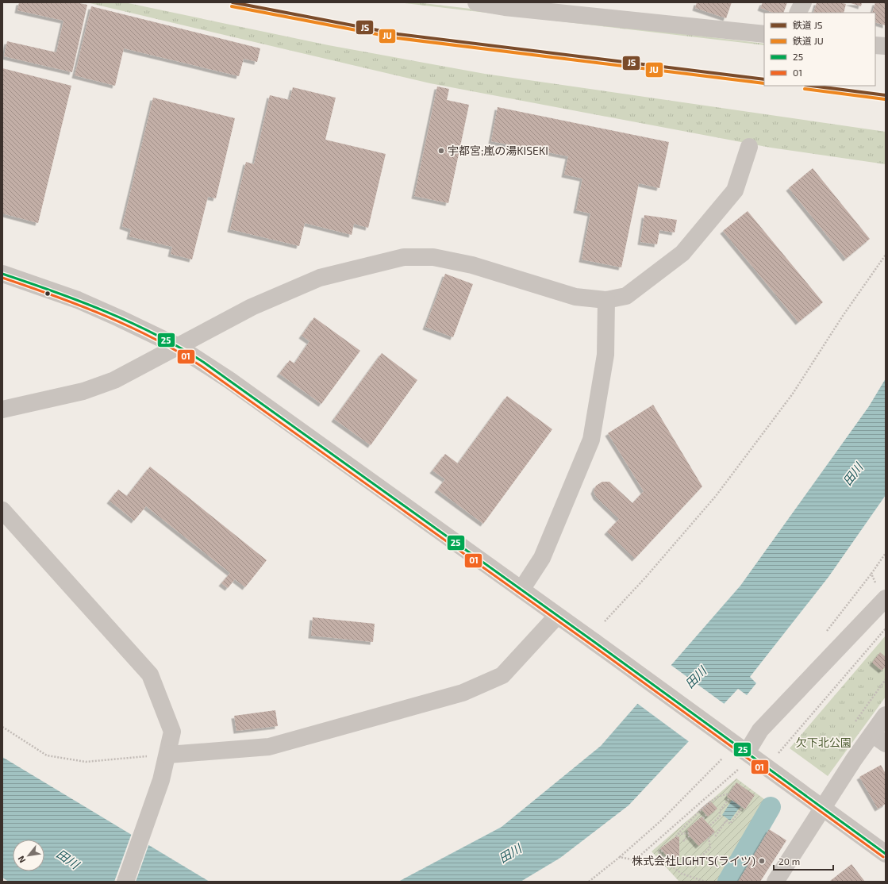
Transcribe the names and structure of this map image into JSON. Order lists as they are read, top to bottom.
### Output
{
  "water": ["田川"],
  "parks": ["欠下北公園"],
  "places": ["宇都宮;嵐の湯KISEKI", "株式会社LIGHT'S(ライツ)"],
  "lines": [
    "rail line JS",
    "rail line JU",
    "transit line 25",
    "transit line 01"
  ],
  "legend": [
    "鉄道 JS",
    "鉄道 JU",
    "25",
    "01"
  ],
  "scale_bar": "20 m",
  "north": "bottom left"
}
